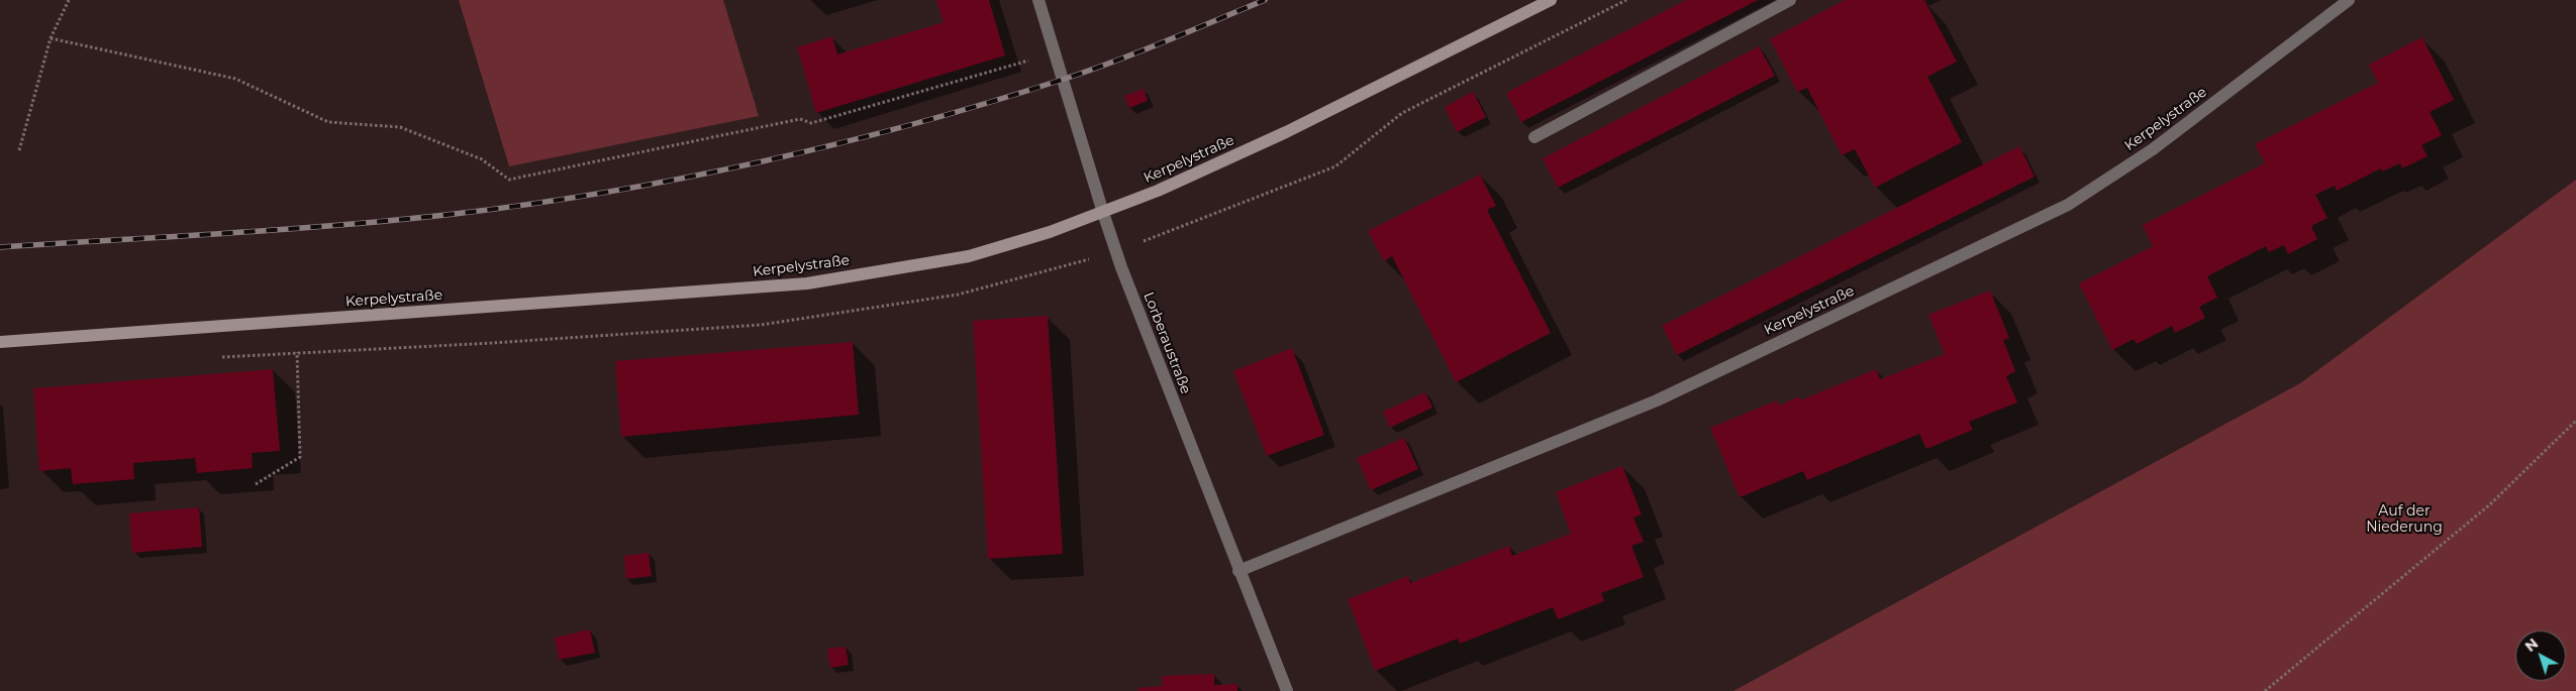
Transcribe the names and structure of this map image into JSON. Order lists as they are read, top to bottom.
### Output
{
  "streets": {
    "main road": ["Kerpelystraße"],
    "street": ["Lorberaustraße"]
  },
  "crossings": [
    ["Kerpelystraße", "Lorberaustraße"]
  ],
  "parks": ["Auf der Niederung"],
  "north": "top left"
}
